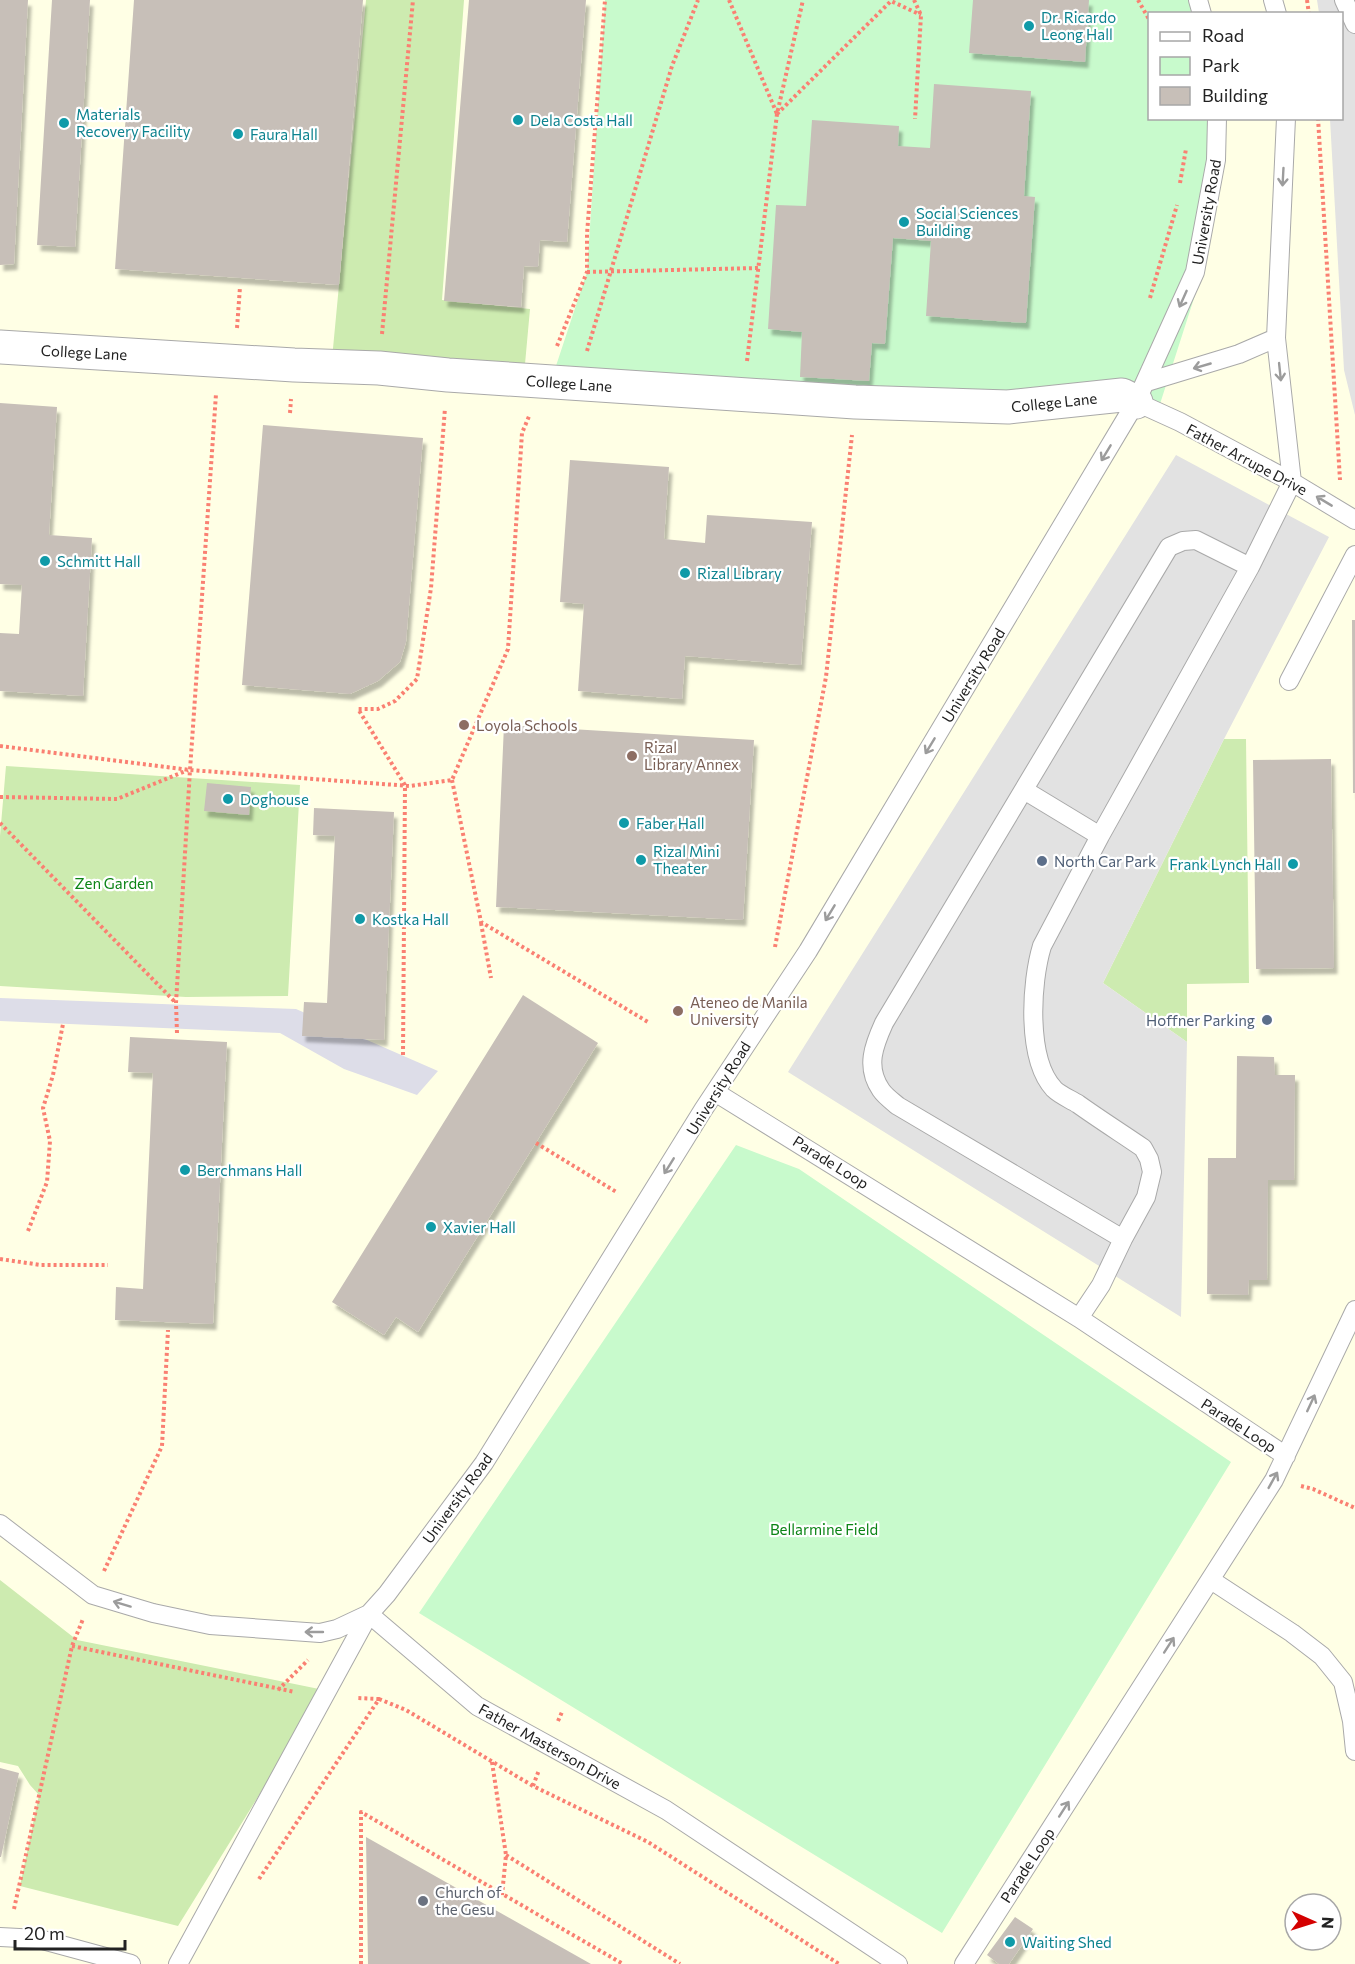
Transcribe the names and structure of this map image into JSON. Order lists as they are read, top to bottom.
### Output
{
  "streets": {
    "street": ["College Lane"],
    "lane": [
      "University Road",
      "Father Arrupe Drive",
      "Parade Loop",
      "Father Masterson Drive"
    ]
  },
  "crossings": [
    ["University Road", "College Lane"],
    ["University Road", "Father Arrupe Drive"],
    ["University Road", "Parade Loop"],
    ["University Road", "Father Masterson Drive"],
    ["College Lane", "Father Arrupe Drive"]
  ],
  "one_way": ["University Road", "Parade Loop"],
  "parks": ["Zen Garden", "Bellarmine Field"],
  "places": [
    "Dr. Ricardo Leong Hall",
    "Dela Costa Hall",
    "Materials Recovery Facility",
    "Faura Hall",
    "Social Sciences Building",
    "Schmitt Hall",
    "Rizal Library",
    "Loyola Schools",
    "Rizal Library Annex",
    "Doghouse",
    "Faber Hall",
    "Rizal Mini Theater",
    "North Car Park",
    "Frank Lynch Hall",
    "Kostka Hall",
    "Ateneo de Manila University",
    "Hoffner Parking",
    "Berchmans Hall",
    "Xavier Hall",
    "Church of the Gesu",
    "Waiting Shed"
  ],
  "legend": ["Road", "Park", "Building"],
  "scale_bar": "20 m",
  "north": "right"
}
